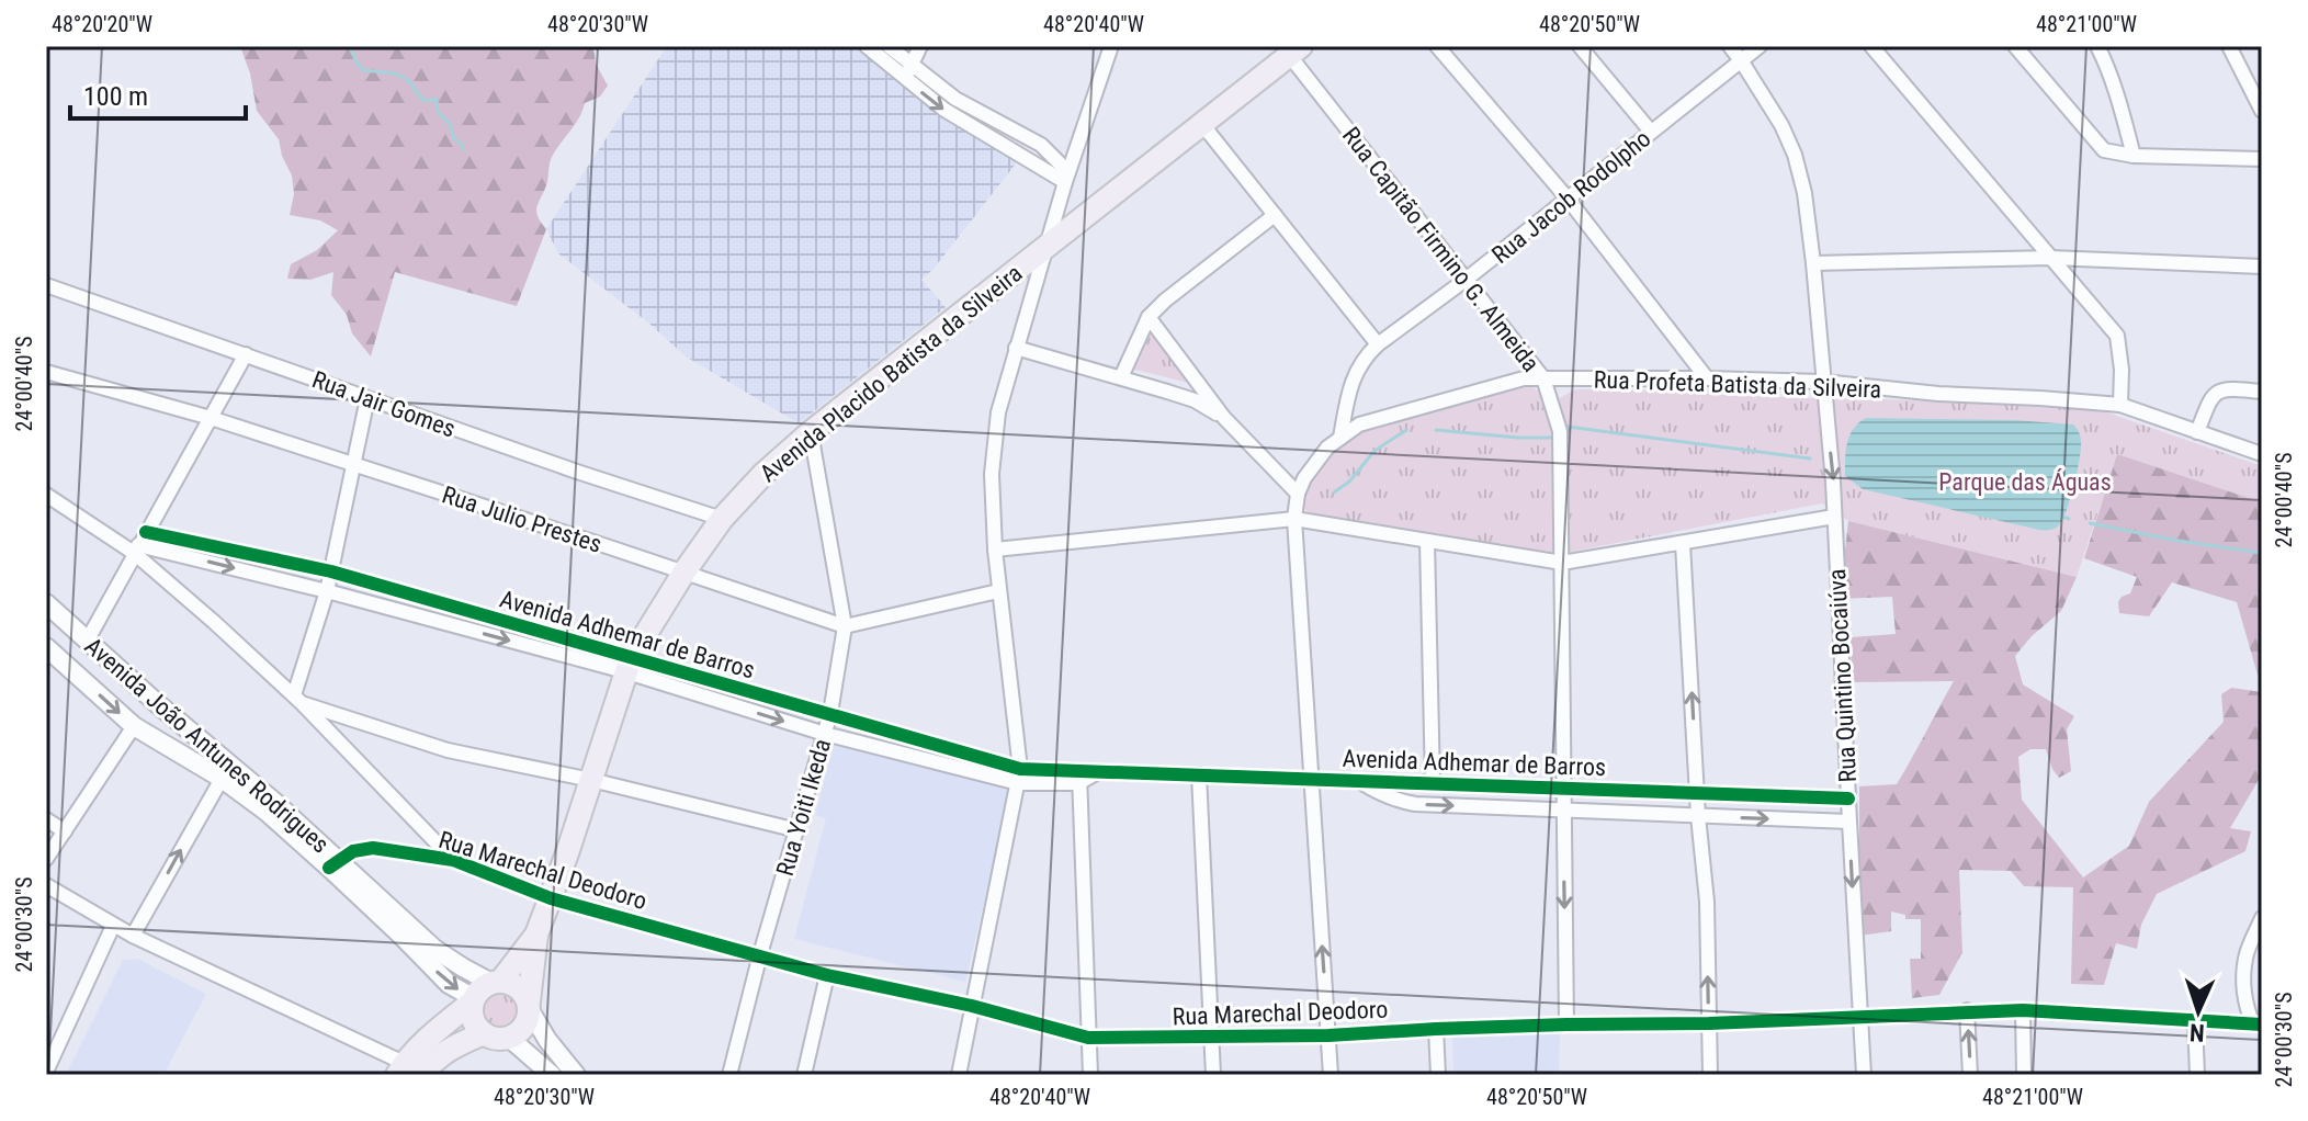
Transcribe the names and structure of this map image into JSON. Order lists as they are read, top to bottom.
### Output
{
  "streets": {
    "main road": ["Avenida Placido Batista da Silveira"],
    "street": [
      "Rua Jacob Rodolpho",
      "Rua Capitão Firmino G. Almeida",
      "Rua Profeta Batista da Silveira",
      "Rua Jair Gomes",
      "Rua Julio Prestes",
      "Avenida Adhemar de Barros",
      "Rua Quintino Bocaiúva",
      "Avenida João Antunes Rodrigues",
      "Rua Yoiti Ikeda",
      "Rua Marechal Deodoro"
    ]
  },
  "crossings": [
    ["Rua Jacob Rodolpho", "Rua Capitão Firmino G. Almeida"],
    ["Rua Jacob Rodolpho", "Rua Profeta Batista da Silveira"],
    ["Rua Jacob Rodolpho", "Rua Quintino Bocaiúva"],
    ["Rua Capitão Firmino G. Almeida", "Avenida Placido Batista da Silveira"],
    ["Rua Capitão Firmino G. Almeida", "Rua Profeta Batista da Silveira"],
    ["Rua Capitão Firmino G. Almeida", "Avenida Adhemar de Barros"],
    ["Rua Capitão Firmino G. Almeida", "Rua Marechal Deodoro"],
    ["Avenida Placido Batista da Silveira", "Rua Jair Gomes"],
    ["Avenida Placido Batista da Silveira", "Rua Julio Prestes"],
    ["Avenida Placido Batista da Silveira", "Avenida Adhemar de Barros"],
    ["Avenida Placido Batista da Silveira", "Avenida João Antunes Rodrigues"],
    ["Avenida Placido Batista da Silveira", "Rua Yoiti Ikeda"],
    ["Avenida Placido Batista da Silveira", "Rua Marechal Deodoro"],
    ["Rua Profeta Batista da Silveira", "Rua Quintino Bocaiúva"],
    ["Rua Julio Prestes", "Rua Yoiti Ikeda"],
    ["Avenida Adhemar de Barros", "Rua Quintino Bocaiúva"],
    ["Avenida Adhemar de Barros", "Rua Yoiti Ikeda"],
    ["Avenida Adhemar de Barros", "Rua Marechal Deodoro"],
    ["Rua Quintino Bocaiúva", "Rua Marechal Deodoro"],
    ["Avenida João Antunes Rodrigues", "Rua Marechal Deodoro"],
    ["Rua Yoiti Ikeda", "Rua Marechal Deodoro"]
  ],
  "parks": ["Parque das Águas"],
  "scale_bar": "100 m",
  "north": "bottom",
  "coordinates": [
    "48°20'20\"W",
    "48°20'30\"W",
    "48°20'40\"W",
    "48°20'50\"W",
    "48°21'00\"W",
    "24°00'40\"S",
    "24°00'30\"S"
  ]
}
